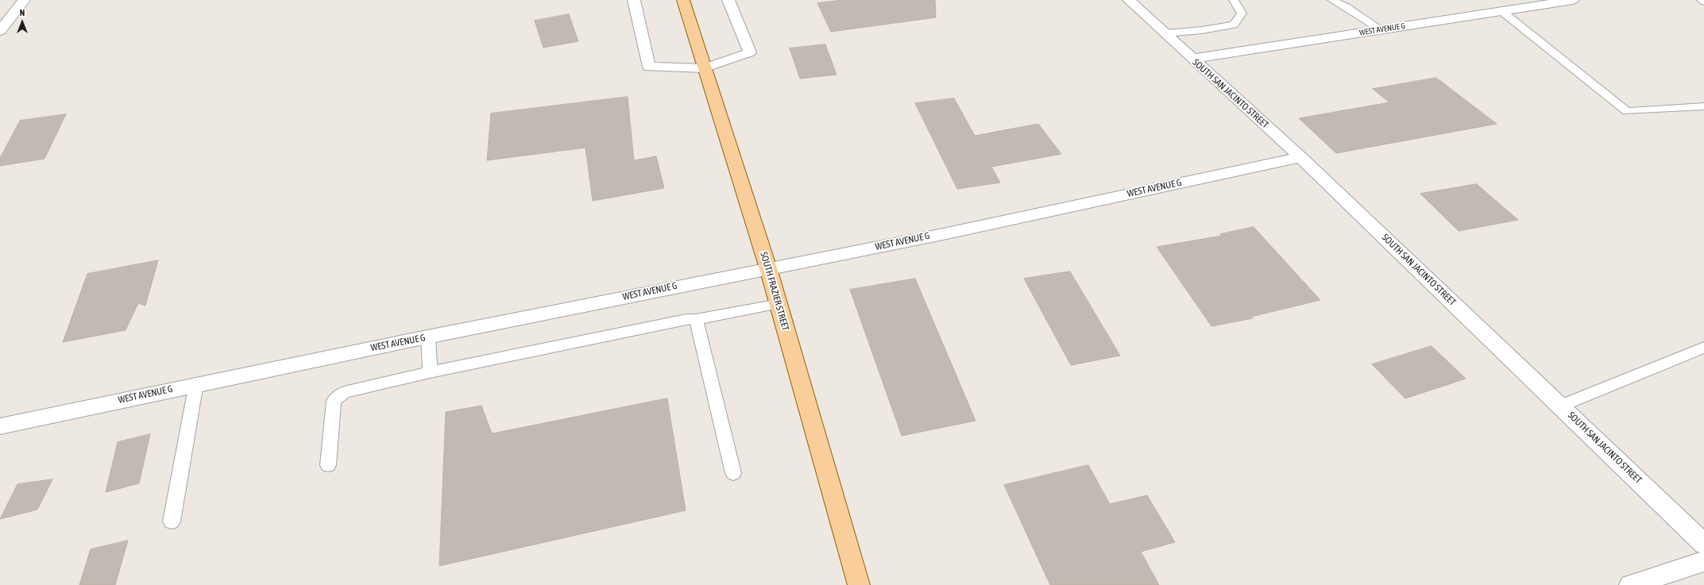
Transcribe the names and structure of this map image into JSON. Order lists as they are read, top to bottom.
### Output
{
  "streets": {
    "main road": ["SOUTH FRAZIER STREET"],
    "street": ["WEST AVENUE G", "SOUTH SAN JACINTO STREET"]
  },
  "crossings": [
    ["WEST AVENUE G", "SOUTH SAN JACINTO STREET"],
    ["WEST AVENUE G", "SOUTH FRAZIER STREET"]
  ],
  "north": "top"
}
